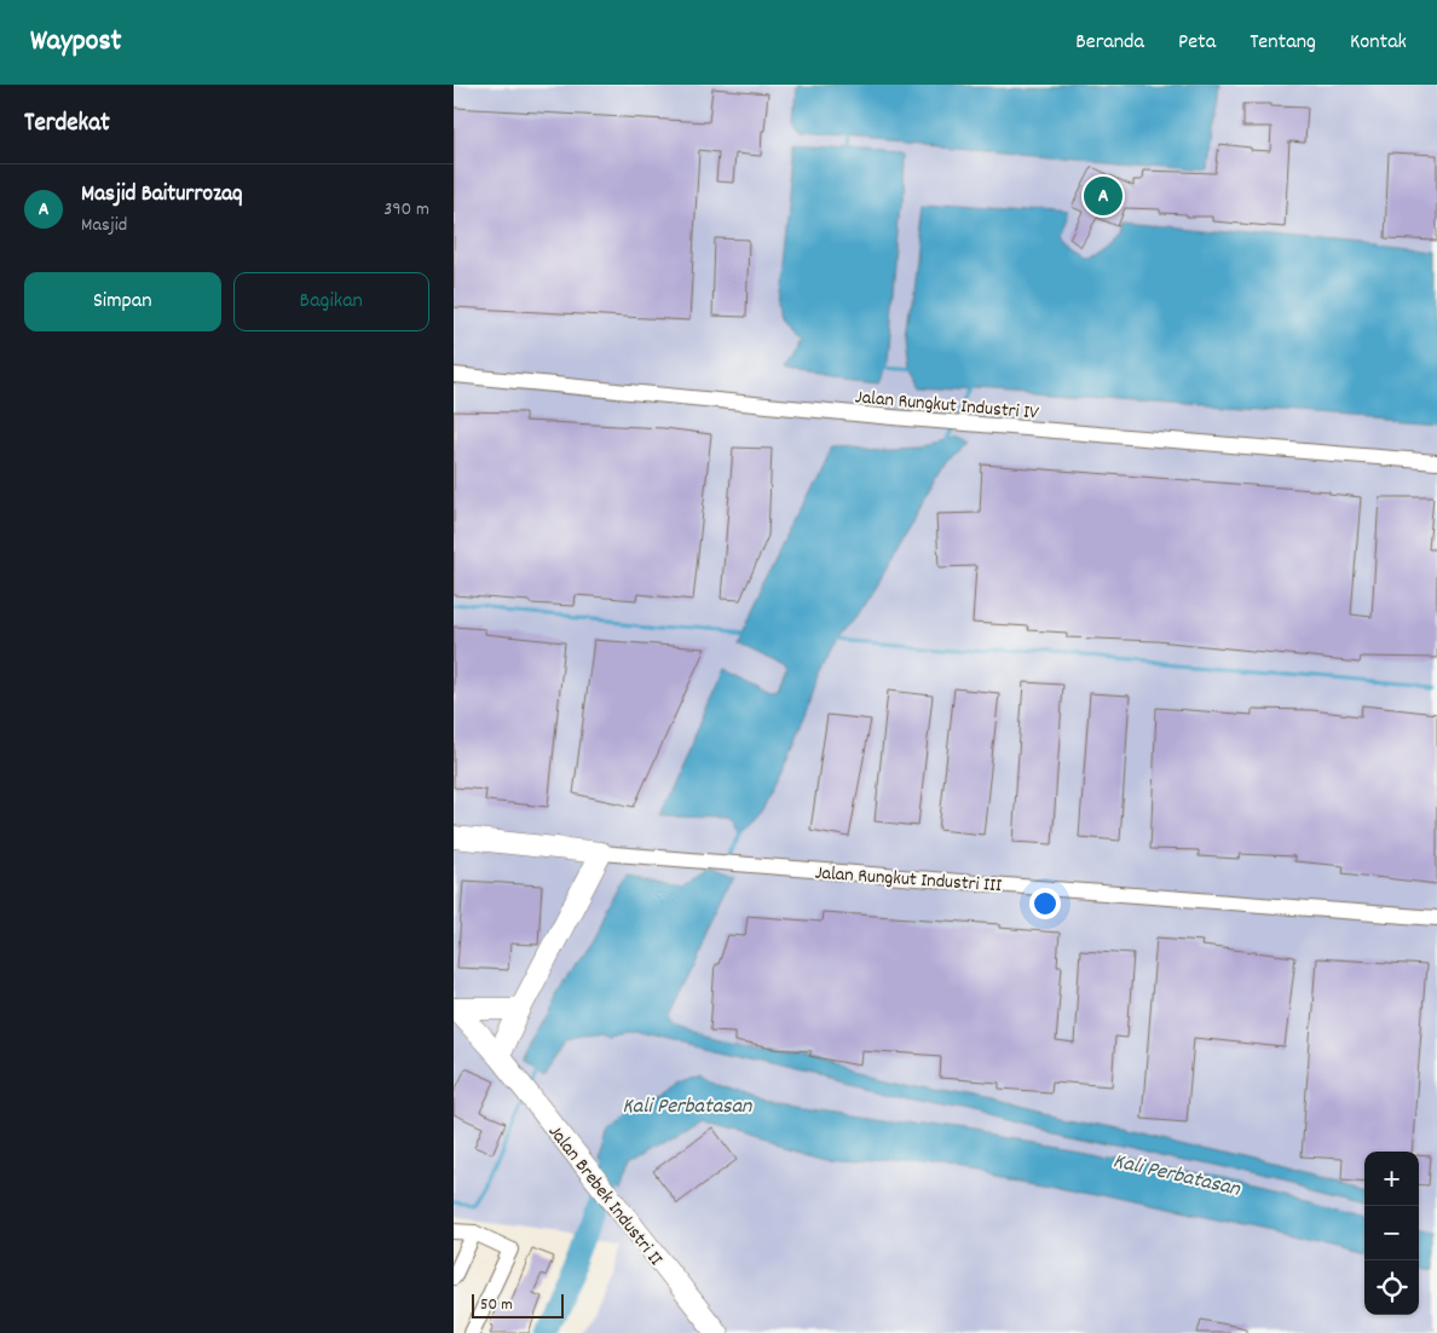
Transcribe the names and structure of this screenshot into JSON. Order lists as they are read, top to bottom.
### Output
{
  "streets": {
    "street": ["Jalan Rungkut Industri IV", "Jalan Rungkut Industri III", "Jalan Brebek Industri II"]
  },
  "water": ["Kali Perbatasan"],
  "scale_bar": "50 m",
  "page": {
    "header": "Waypost",
    "nav": [
      "Beranda",
      "Peta",
      "Tentang",
      "Kontak"
    ],
    "heading": "Terdekat",
    "list": [
      {
        "mark": "A",
        "name": "Masjid Baiturrozaq",
        "note": "Masjid",
        "value": "390 m"
      }
    ],
    "pins": "A",
    "buttons": ["Simpan", "Bagikan"],
    "map_buttons": ["+", "−"],
    "scale": "50 m"
  }
}
